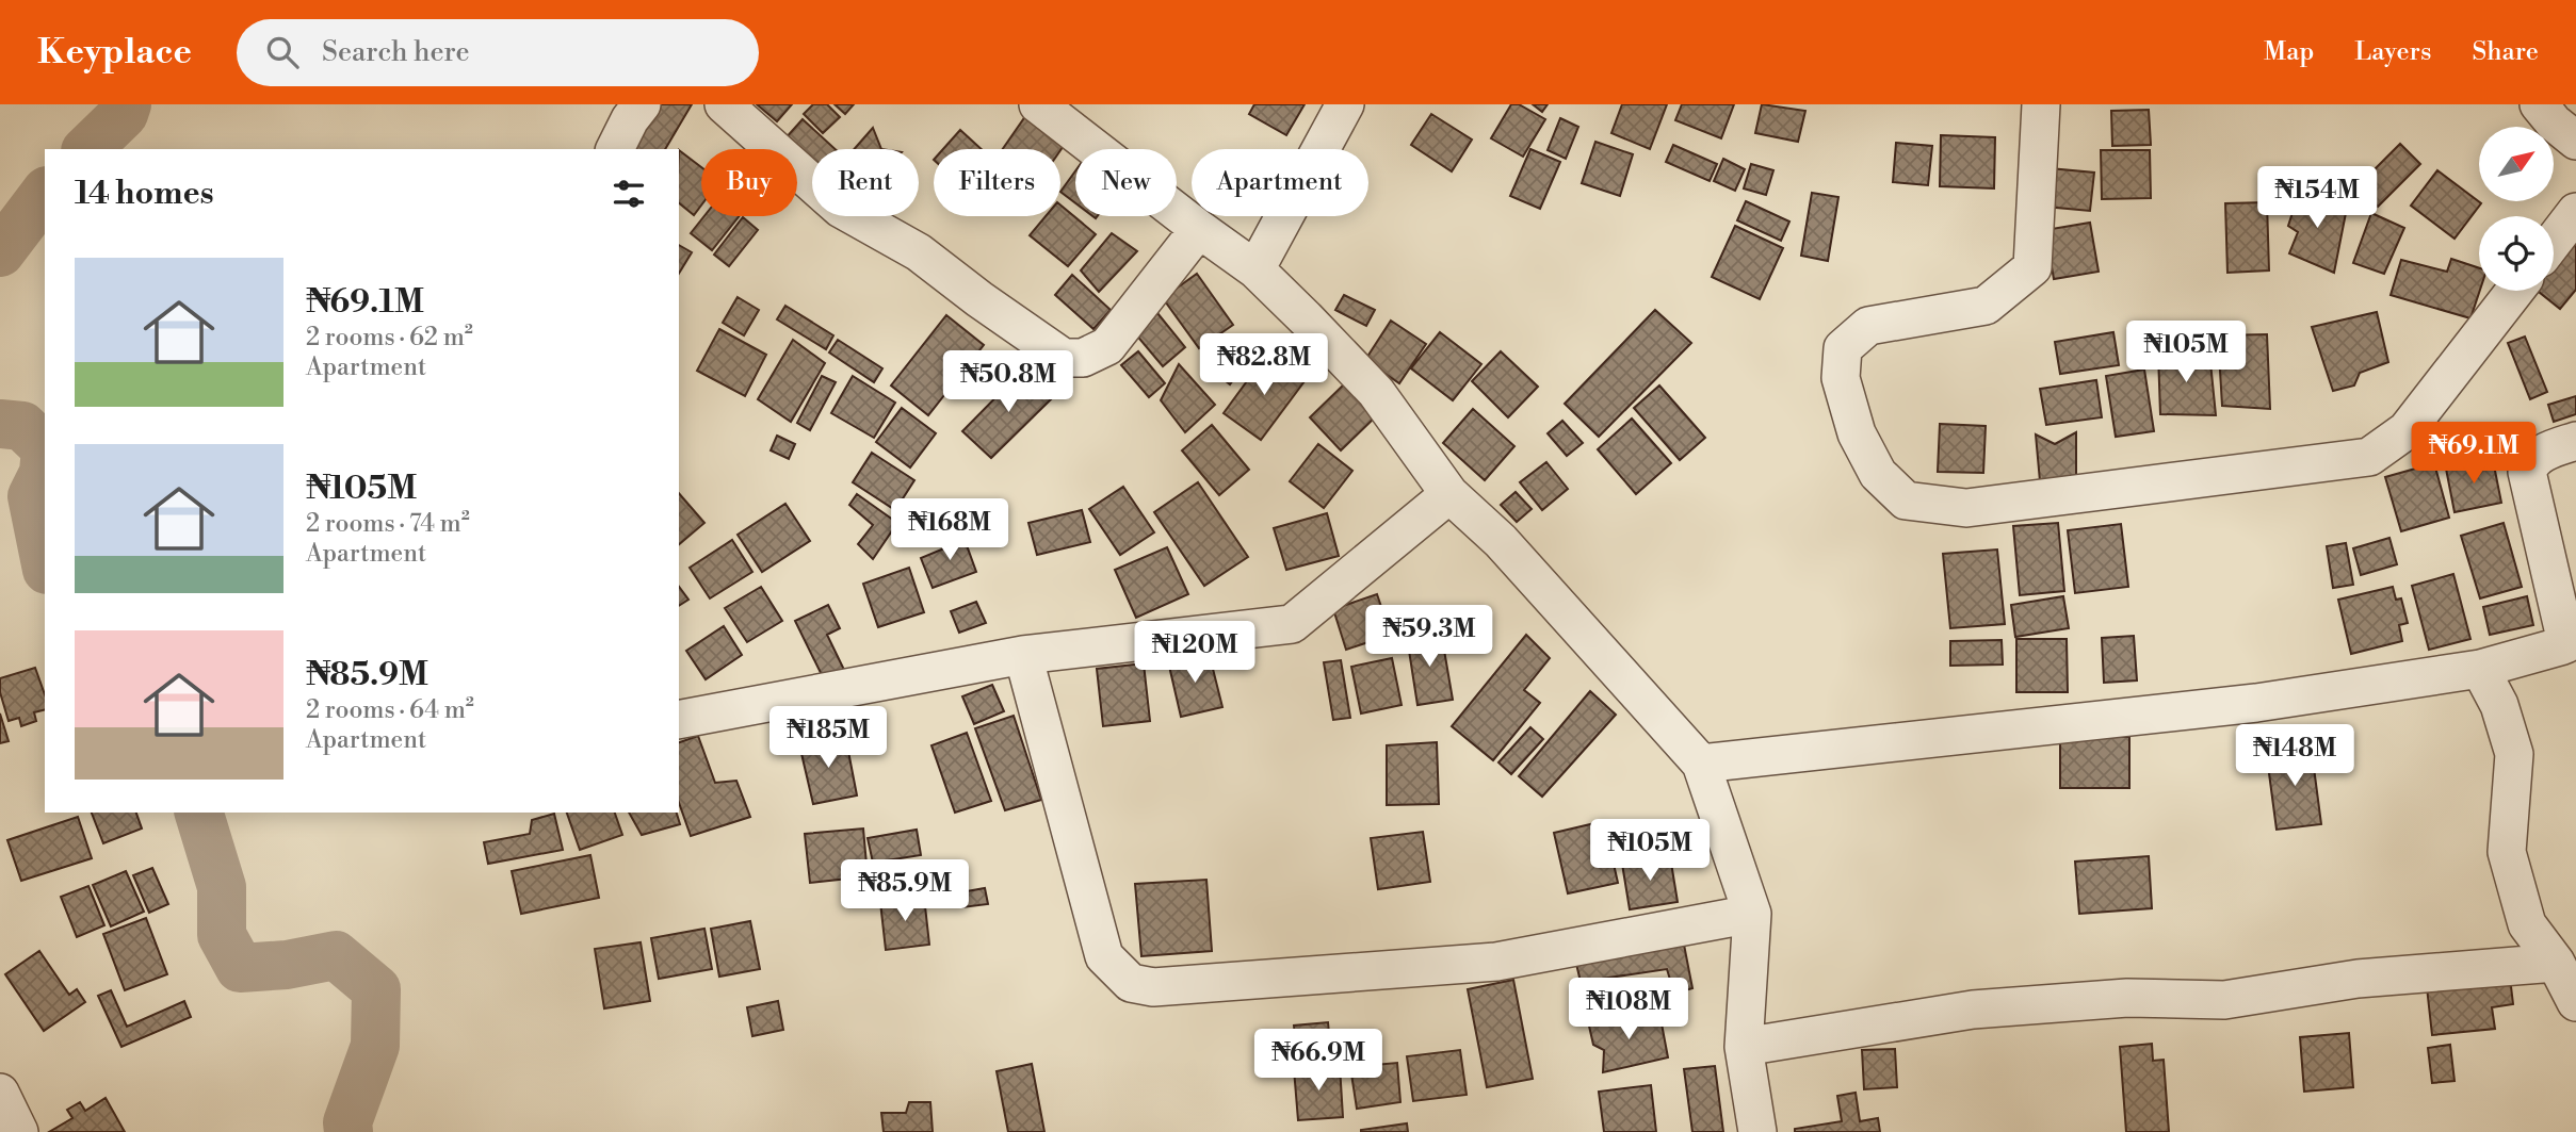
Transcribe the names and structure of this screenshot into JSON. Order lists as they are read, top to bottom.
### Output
{
  "north": "top right",
  "page": {
    "header": "Keyplace",
    "search": "Search here",
    "nav": ["Map", "Layers", "Share"],
    "chip": [
      "Buy",
      "Rent",
      "Filters",
      "New",
      "Apartment"
    ],
    "heading": "14 homes",
    "price": [
      "₦154M",
      "₦105M",
      "₦82.8M",
      "₦50.8M",
      "₦69.1M",
      "₦168M",
      "₦59.3M",
      "₦120M",
      "₦185M",
      "₦148M",
      "₦105M",
      "₦85.9M",
      "₦108M",
      "₦66.9M"
    ],
    "list": [
      {
        "name": "₦69.1M",
        "note": "2 rooms · 62 m² · Apartment"
      },
      {
        "name": "₦105M",
        "note": "2 rooms · 74 m² · Apartment"
      },
      {
        "name": "₦85.9M",
        "note": "2 rooms · 64 m² · Apartment"
      }
    ]
  }
}
